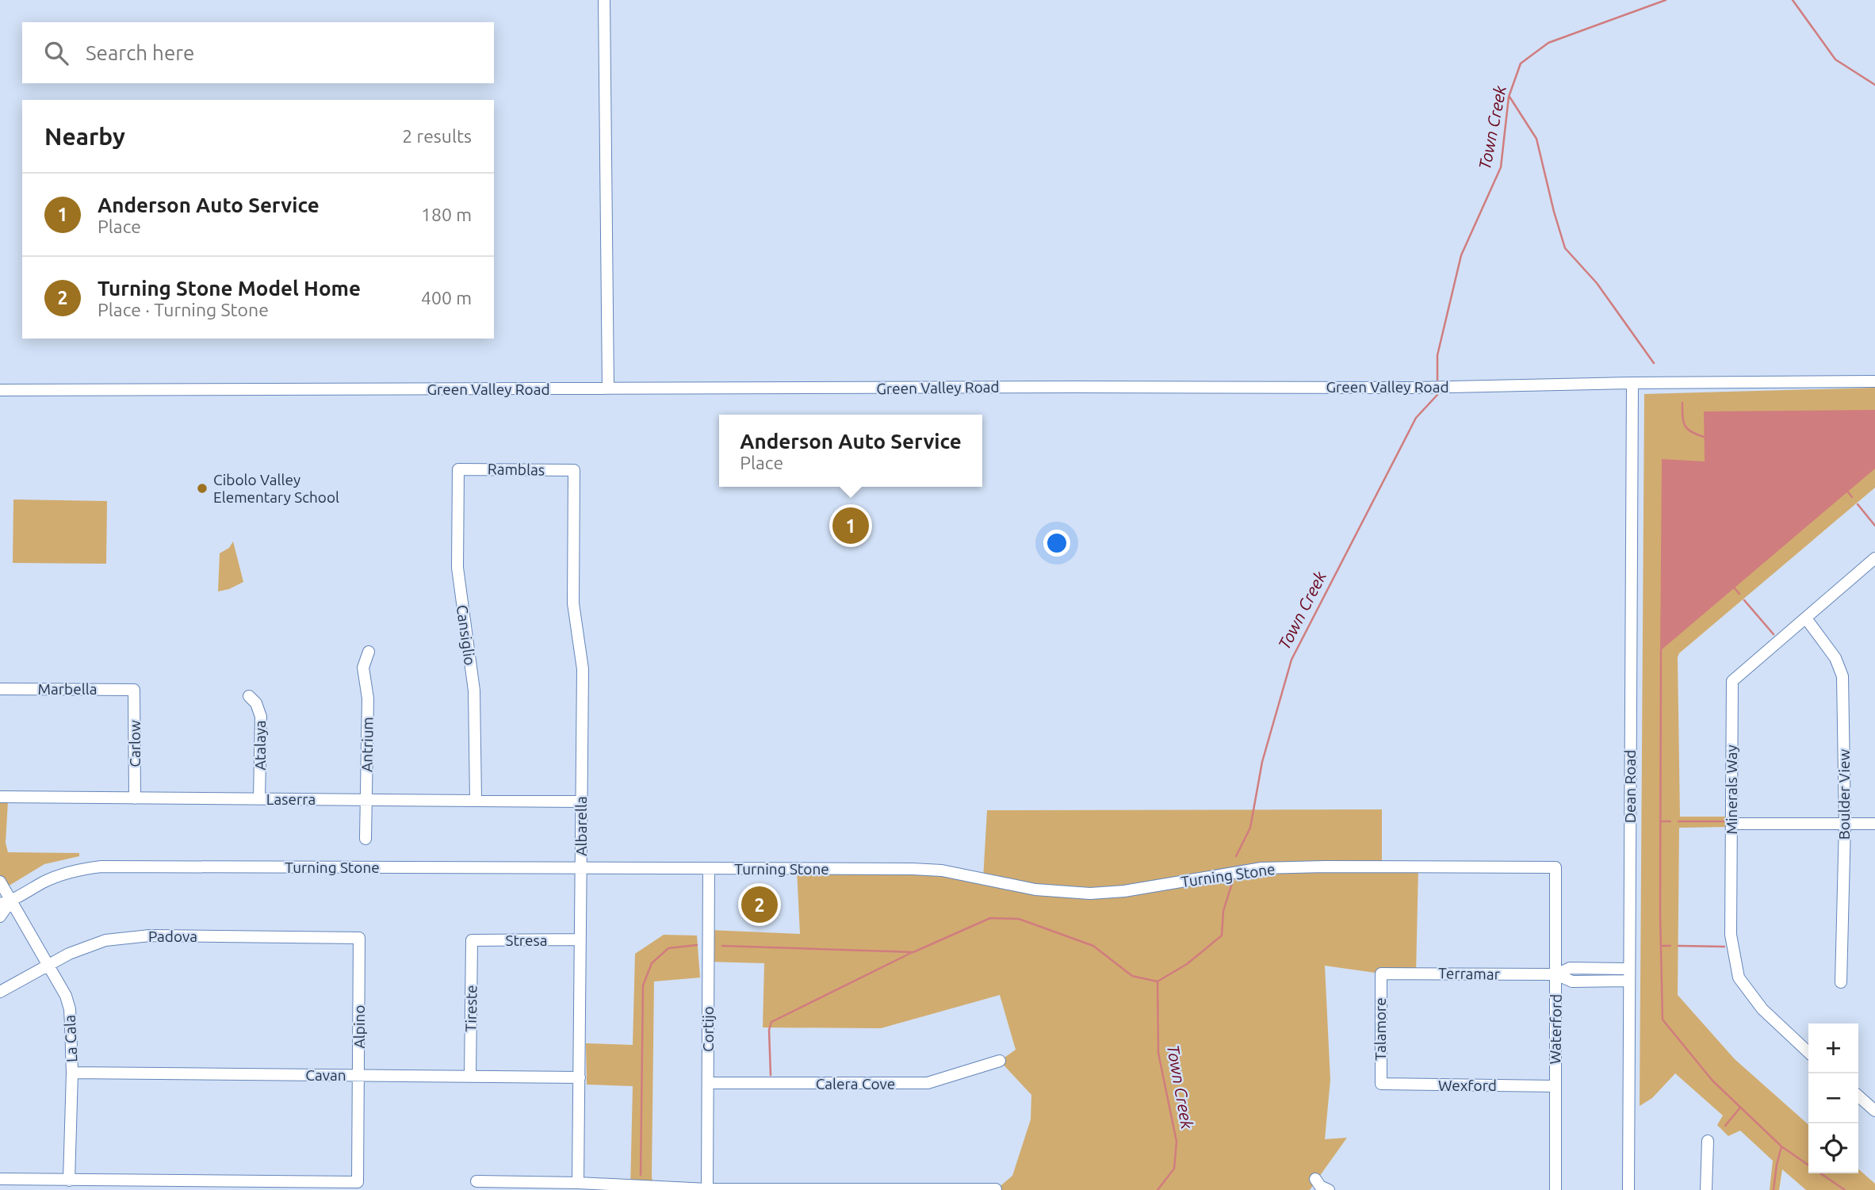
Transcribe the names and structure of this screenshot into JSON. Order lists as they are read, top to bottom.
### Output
{
  "streets": {
    "street": [
      "Green Valley Road",
      "Ramblas",
      "Cansiglio",
      "Marbella",
      "Carlow",
      "Antrium",
      "Atalaya",
      "Dean Road",
      "Minerals Way",
      "Boulder View",
      "Laserra",
      "Albarella",
      "Turning Stone",
      "Padova",
      "Stresa",
      "Terramar",
      "Tireste",
      "Alpino",
      "Cortijo",
      "Talamore",
      "Waterford",
      "La Cala",
      "Cavan",
      "Calera Cove",
      "Wexford"
    ]
  },
  "crossings": [
    ["Green Valley Road", "Dean Road"],
    ["Ramblas", "Cansiglio"],
    ["Ramblas", "Albarella"],
    ["Cansiglio", "Laserra"],
    ["Marbella", "Carlow"],
    ["Carlow", "Laserra"],
    ["Antrium", "Laserra"],
    ["Atalaya", "Laserra"],
    ["Dean Road", "Terramar"],
    ["Minerals Way", "Boulder View"],
    ["Laserra", "Albarella"],
    ["Albarella", "Turning Stone"],
    ["Albarella", "Stresa"],
    ["Albarella", "Cavan"],
    ["Turning Stone", "Cortijo"],
    ["Turning Stone", "Waterford"],
    ["Turning Stone", "La Cala"],
    ["Padova", "Alpino"],
    ["Padova", "La Cala"],
    ["Stresa", "Tireste"],
    ["Terramar", "Talamore"],
    ["Terramar", "Waterford"],
    ["Tireste", "Cavan"],
    ["Alpino", "La Cala"],
    ["Alpino", "Cavan"],
    ["Cortijo", "Calera Cove"],
    ["Talamore", "Wexford"],
    ["Waterford", "Wexford"],
    ["La Cala", "Cavan"]
  ],
  "water": ["Town Creek"],
  "places": ["Cibolo Valley Elementary School"],
  "page": {
    "search": "Search here",
    "heading": ["Nearby", "2 results"],
    "list": [
      {
        "mark": "1",
        "name": "Anderson Auto Service",
        "note": "Place",
        "value": "180 m"
      },
      {
        "mark": "2",
        "name": "Turning Stone Model Home",
        "note": "Place · Turning Stone",
        "value": "400 m"
      }
    ],
    "popup": ["Anderson Auto Service", "Place"],
    "pins": ["1", "2"],
    "map_buttons": ["+", "−"]
  }
}
